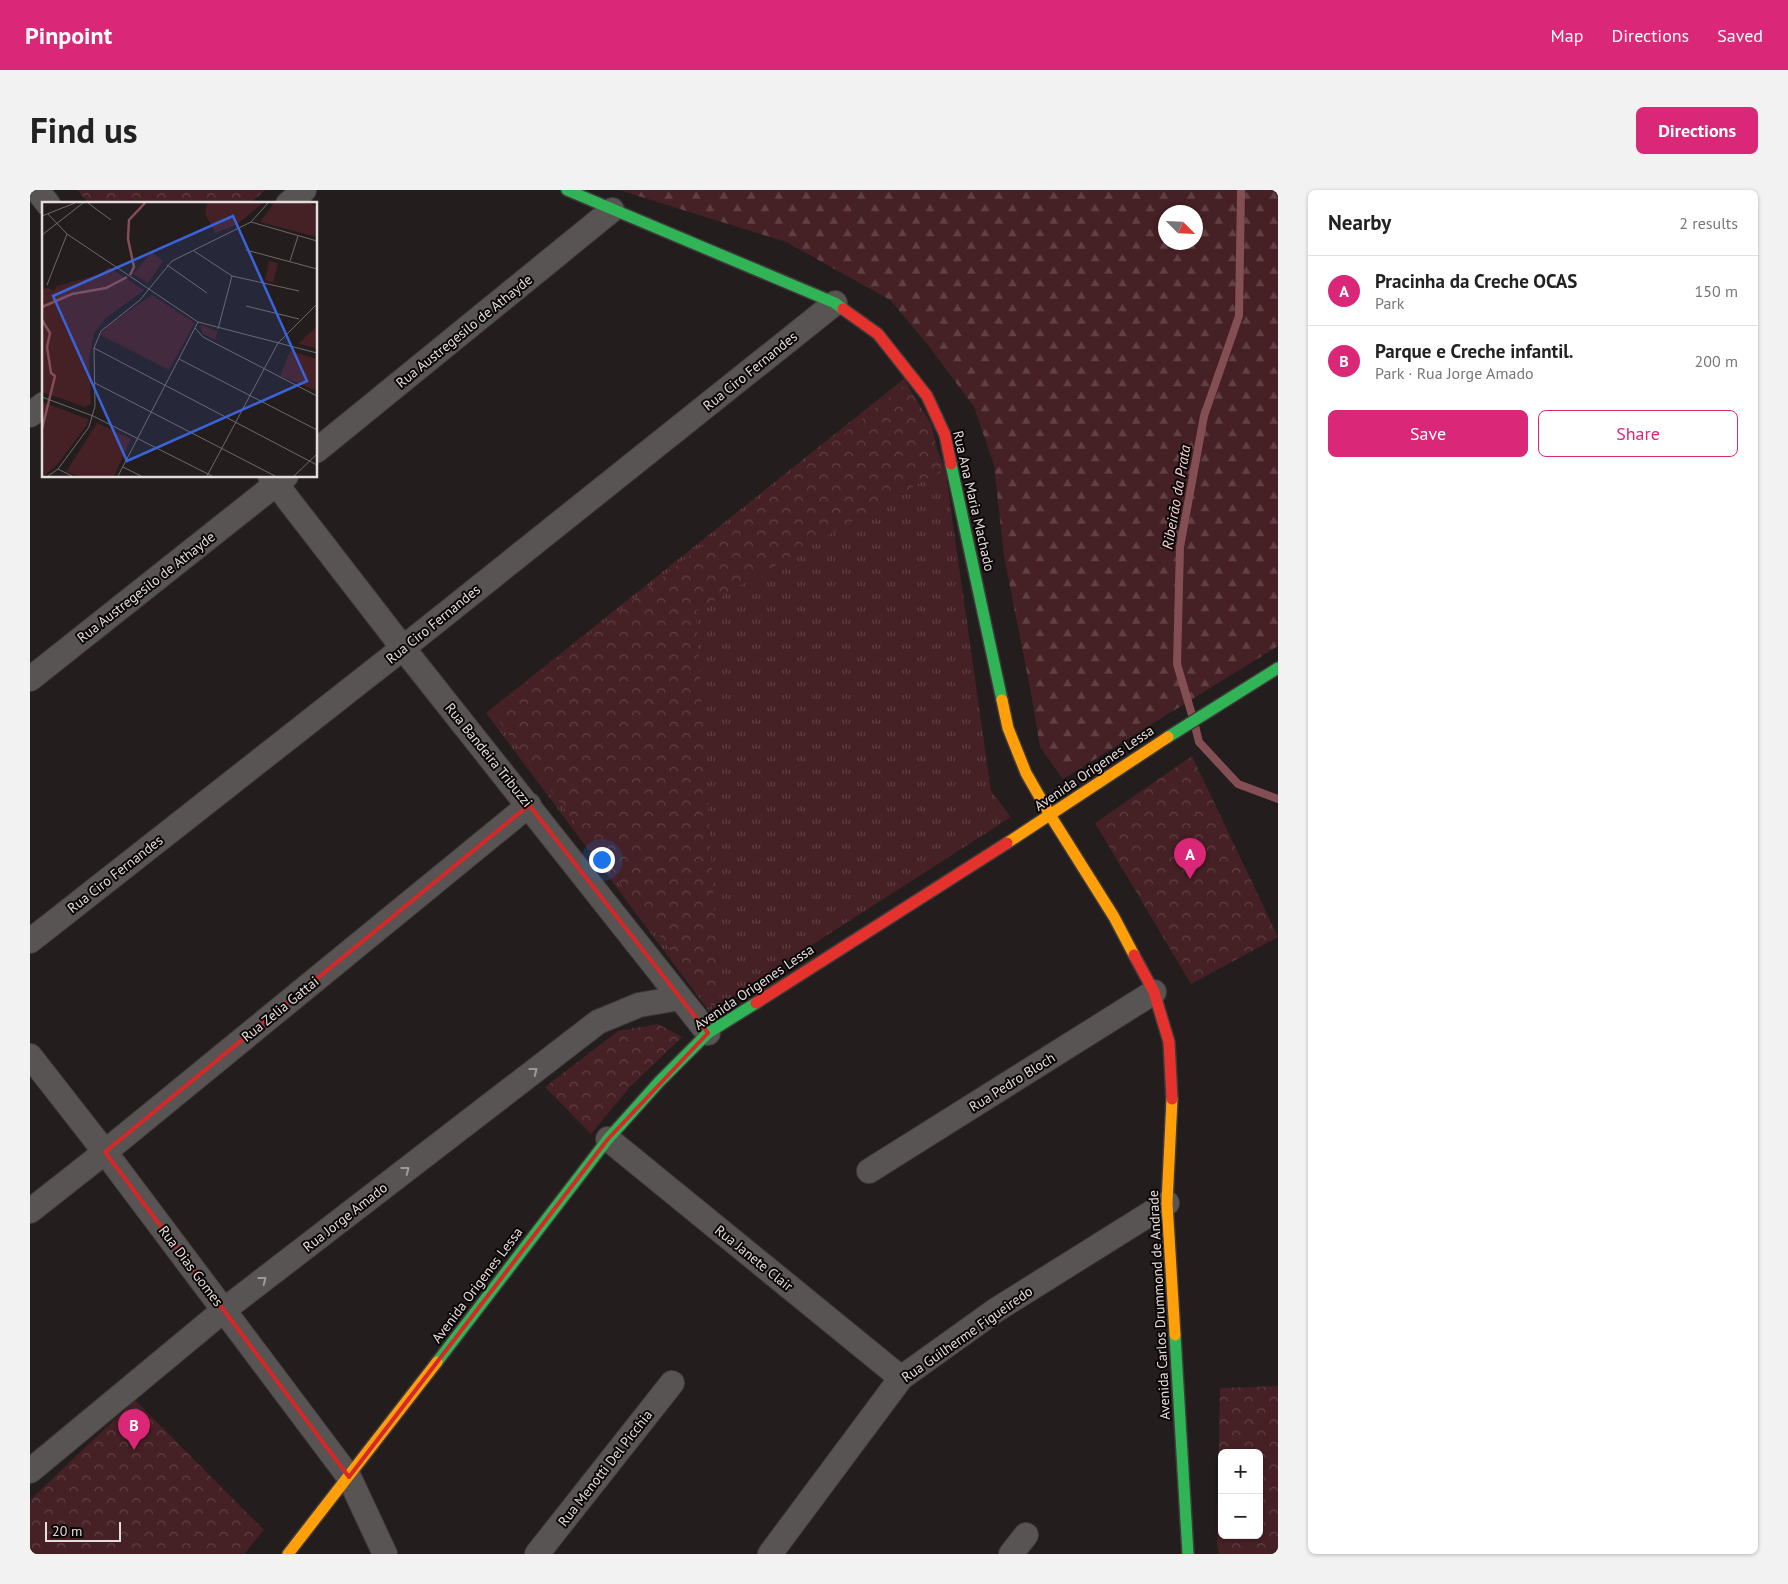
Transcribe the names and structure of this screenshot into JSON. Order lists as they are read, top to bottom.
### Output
{
  "streets": {
    "street": [
      "Rua Austregesilo de Athayde",
      "Rua Ciro Fernandes",
      "Rua Ana Maria Machado",
      "Rua Bandeira Tribuzzi",
      "Avenida Origenes Lessa",
      "Rua Zelia Gattai",
      "Rua Pedro Bloch",
      "Rua Jorge Amado",
      "Rua Janete Clair",
      "Rua Dias Gomes",
      "Avenida Carlos Drummond de Andrade",
      "Rua Guilherme Figueiredo",
      "Rua Menotti Del Picchia"
    ]
  },
  "crossings": [
    ["Rua Austregesilo de Athayde", "Rua Ana Maria Machado"],
    ["Rua Austregesilo de Athayde", "Rua Bandeira Tribuzzi"],
    ["Rua Ciro Fernandes", "Rua Ana Maria Machado"],
    ["Rua Ciro Fernandes", "Rua Bandeira Tribuzzi"],
    ["Rua Ana Maria Machado", "Avenida Origenes Lessa"],
    ["Rua Ana Maria Machado", "Avenida Carlos Drummond de Andrade"],
    ["Rua Bandeira Tribuzzi", "Avenida Origenes Lessa"],
    ["Rua Bandeira Tribuzzi", "Rua Zelia Gattai"],
    ["Rua Bandeira Tribuzzi", "Rua Jorge Amado"],
    ["Avenida Origenes Lessa", "Rua Janete Clair"],
    ["Avenida Origenes Lessa", "Rua Dias Gomes"],
    ["Avenida Origenes Lessa", "Avenida Carlos Drummond de Andrade"],
    ["Rua Zelia Gattai", "Rua Dias Gomes"],
    ["Rua Pedro Bloch", "Avenida Carlos Drummond de Andrade"],
    ["Rua Jorge Amado", "Rua Dias Gomes"],
    ["Rua Janete Clair", "Rua Guilherme Figueiredo"],
    ["Avenida Carlos Drummond de Andrade", "Rua Guilherme Figueiredo"]
  ],
  "one_way": ["Rua Jorge Amado"],
  "water": ["Ribeirão da Prata"],
  "scale_bar": "20 m",
  "north": "bottom right",
  "page": {
    "header": "Pinpoint",
    "nav": ["Map", "Directions", "Saved"],
    "title": "Find us",
    "buttons": [
      "Directions",
      ["Save", "Share"]
    ],
    "heading": ["Nearby", "2 results"],
    "list": [
      {
        "mark": "A",
        "name": "Pracinha da Creche OCAS",
        "note": "Park",
        "value": "150 m"
      },
      {
        "mark": "B",
        "name": "Parque e Creche infantil.",
        "note": "Park · Rua Jorge Amado",
        "value": "200 m"
      }
    ],
    "pins": ["A", "B"],
    "map_buttons": ["+", "−"],
    "scale": "20 m"
  }
}
